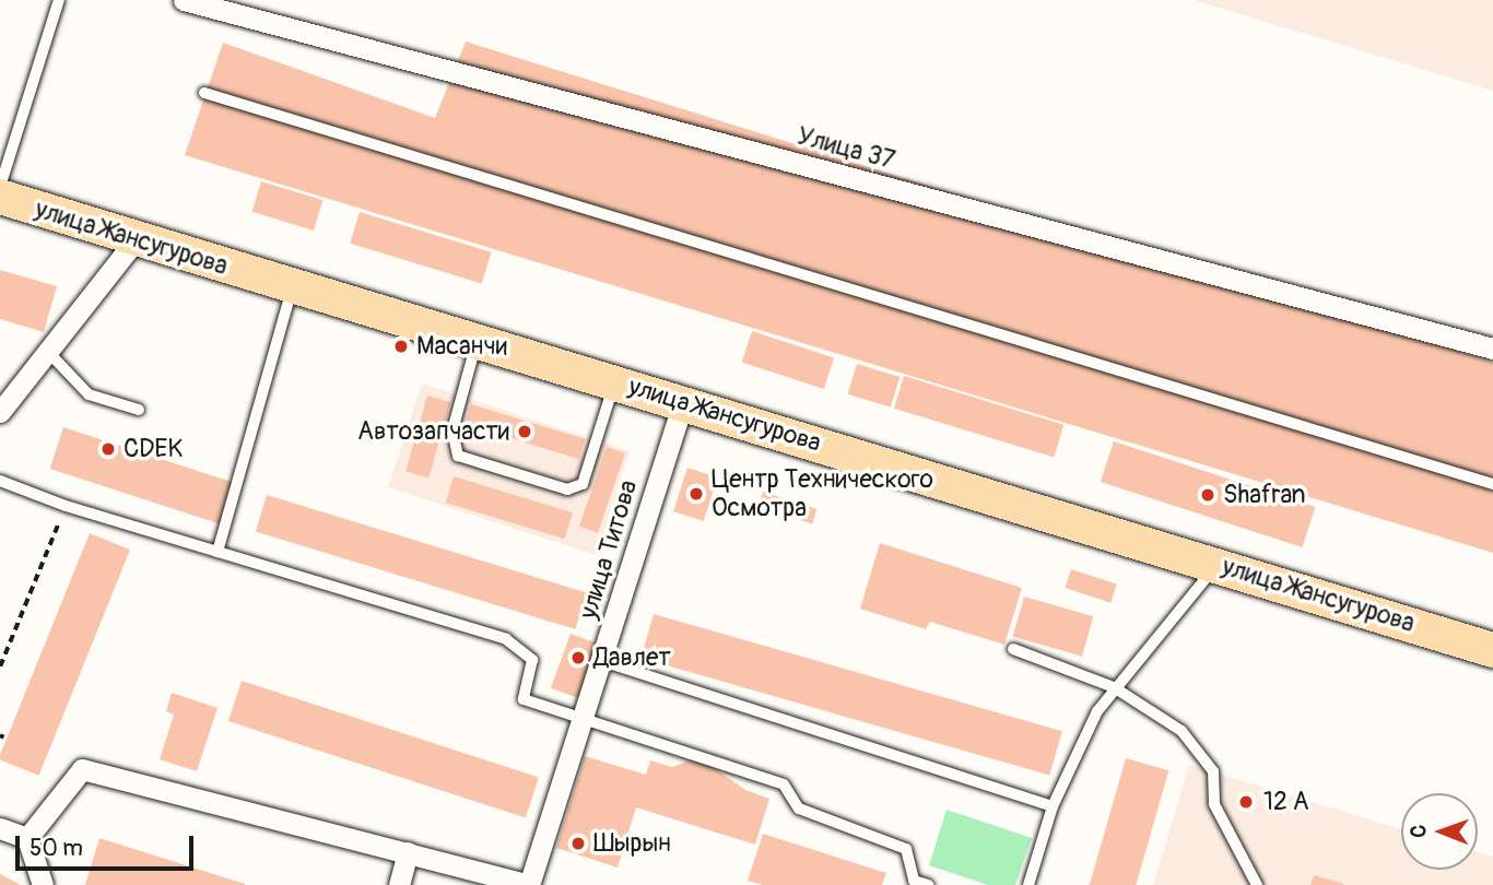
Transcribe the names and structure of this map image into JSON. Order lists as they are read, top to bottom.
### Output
{
  "streets": {
    "main road": ["улица Жансугурова"],
    "street": ["Улица 37", "улица Титова"]
  },
  "crossings": [
    ["улица Жансугурова", "улица Титова"]
  ],
  "places": [
    "Масанчи",
    "Автозапчасти",
    "CDEK",
    "Центр Технического Осмотра",
    "Shafran",
    "Давлет",
    "12 А",
    "Шырын"
  ],
  "scale_bar": "50 m",
  "north": "left"
}
